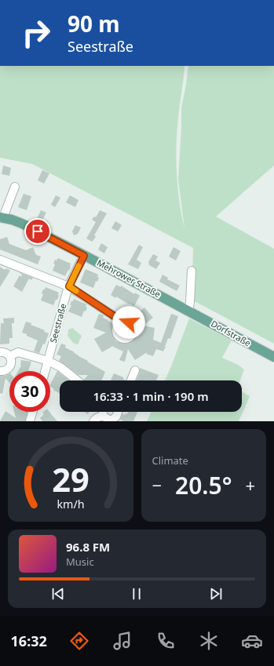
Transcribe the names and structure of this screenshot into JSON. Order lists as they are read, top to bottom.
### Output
{
  "streets": {
    "main road": ["Mehrower Straße", "Dorfstraße"],
    "street": ["Seestraße"]
  },
  "crossings": [
    ["Mehrower Straße", "Seestraße"],
    ["Mehrower Straße", "Dorfstraße"]
  ],
  "page": {
    "turn": ["90 m", "Seestraße"],
    "limit": "30",
    "trip": "16:33 · 1 min · 190 m",
    "tile": "Climate",
    "heat": ["−", "20.5°", "+"],
    "song": ["96.8 FM", "Music"],
    "tabs": "16:32",
    "gauge": ["29", "km/h"]
  }
}
